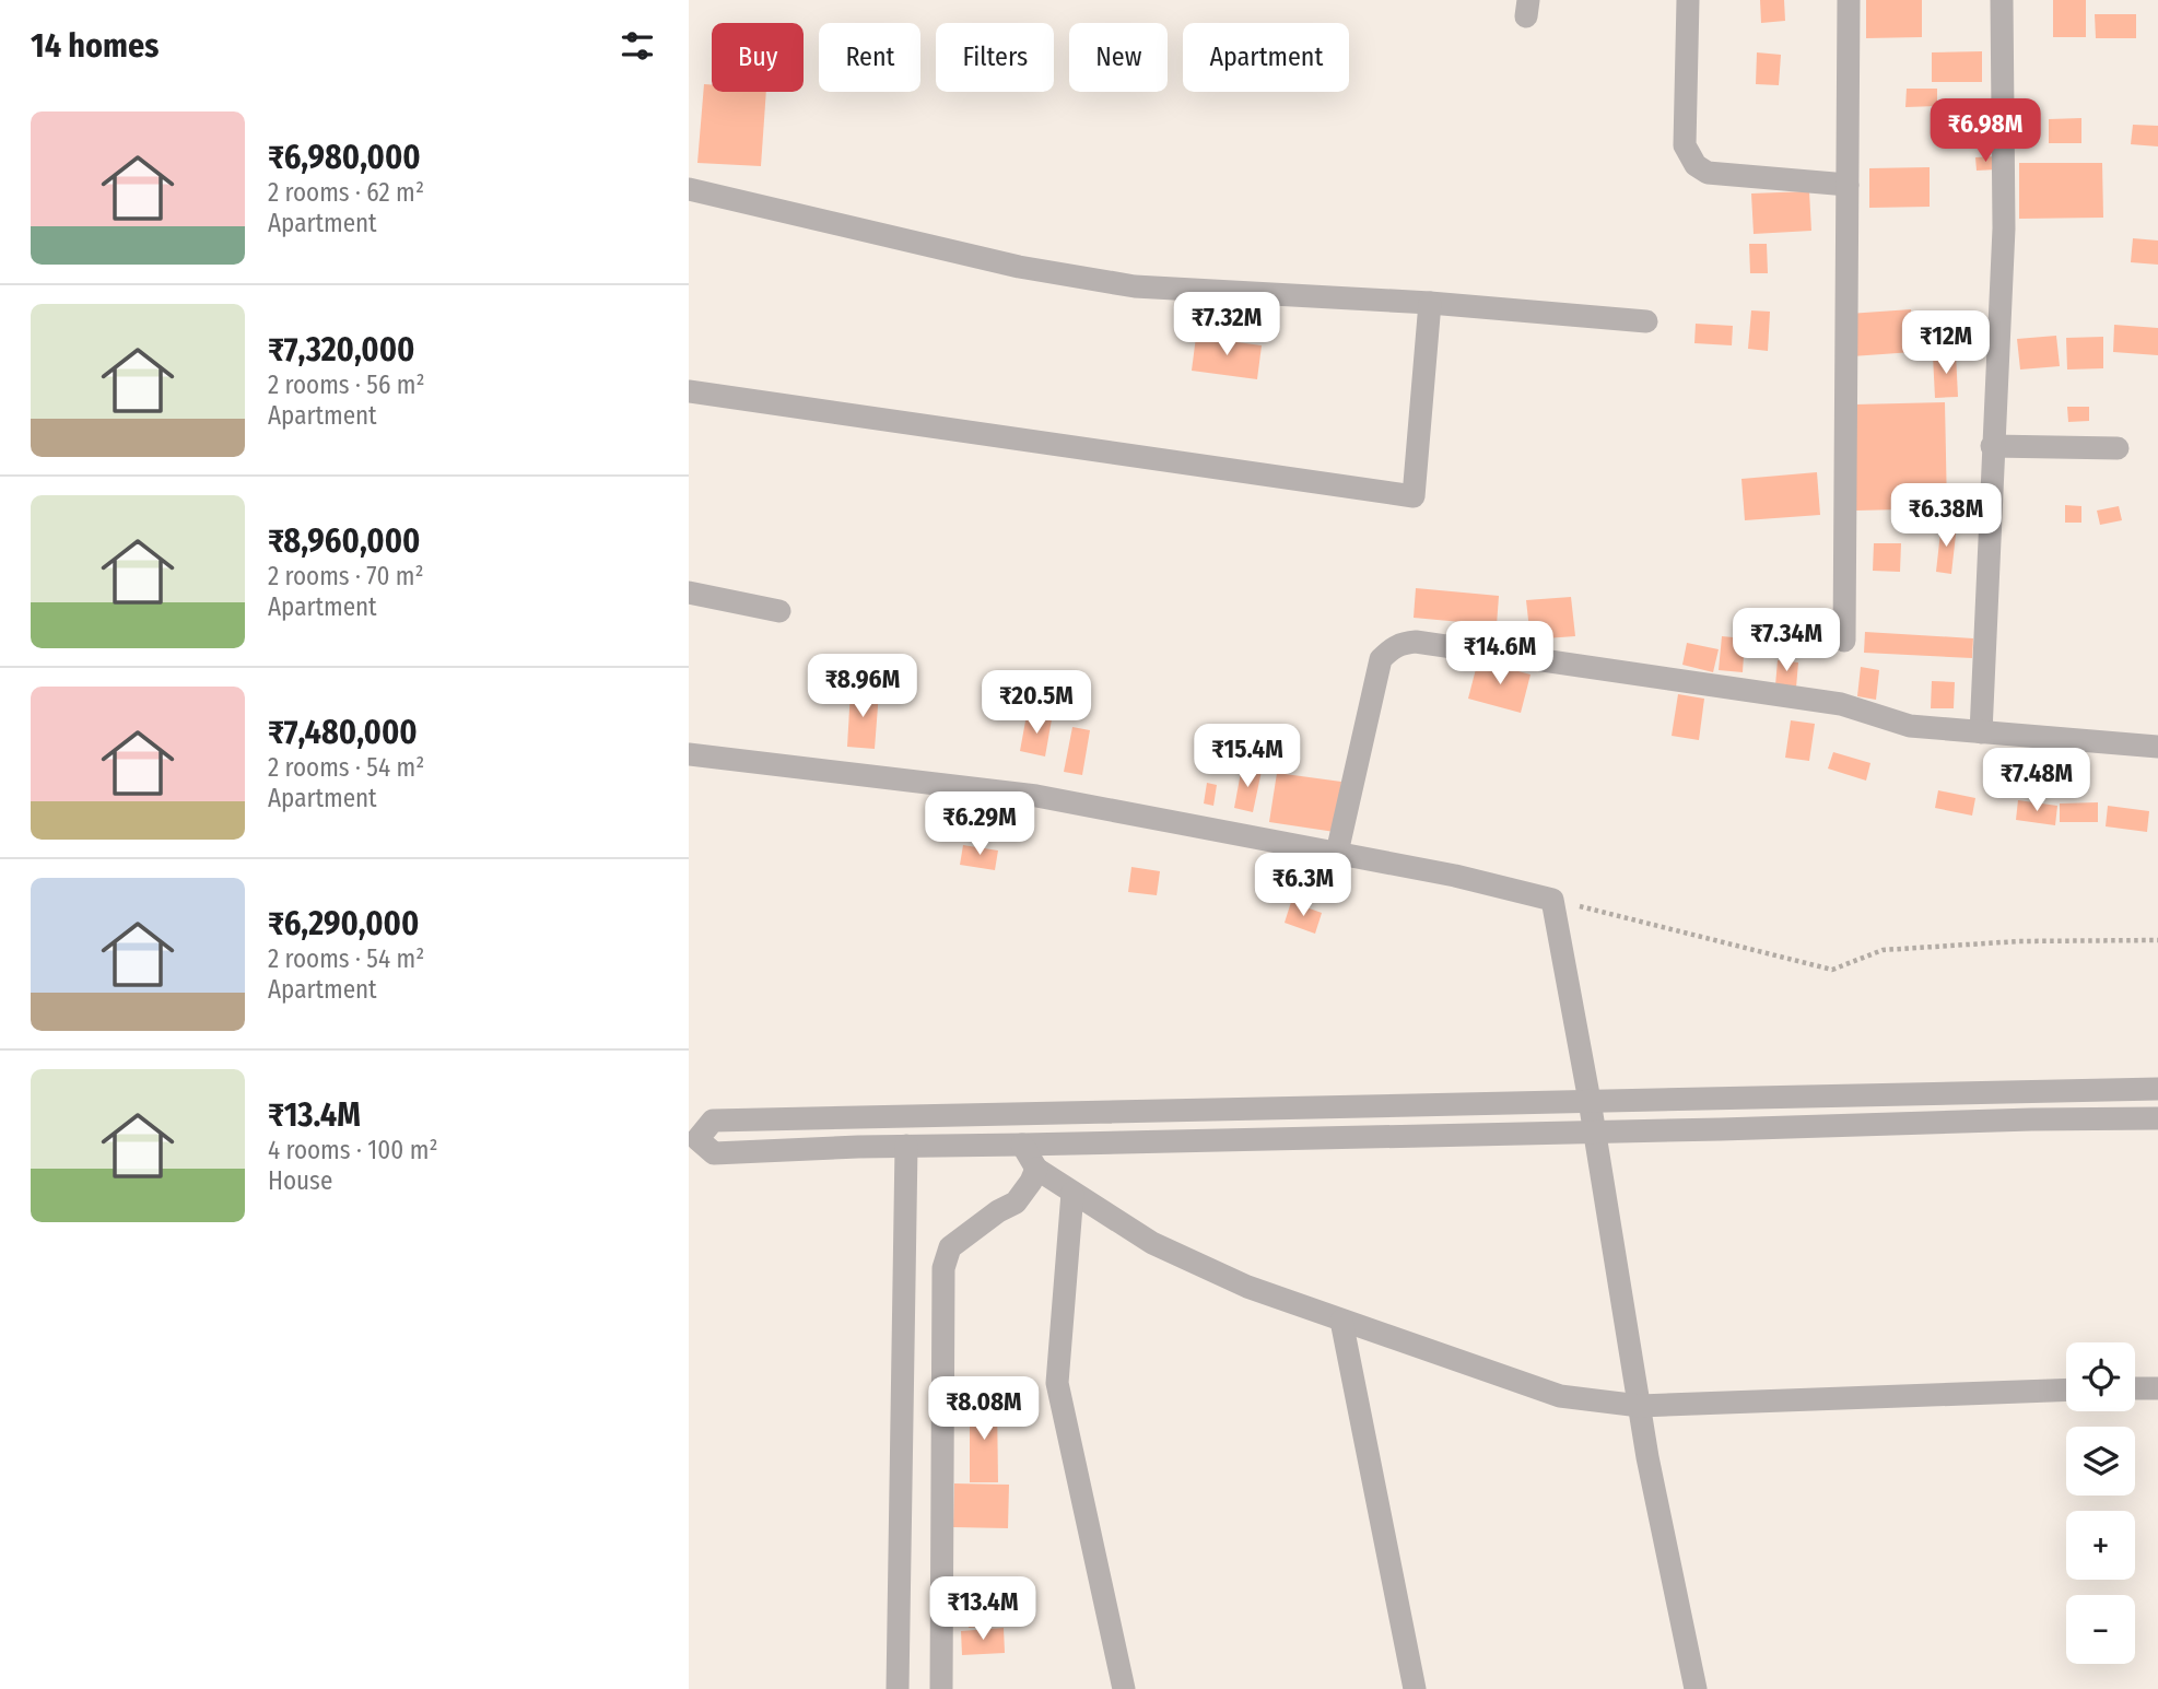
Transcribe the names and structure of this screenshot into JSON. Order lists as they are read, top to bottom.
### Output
{
  "page": {
    "heading": "14 homes",
    "chip": [
      "Buy",
      "Rent",
      "Filters",
      "New",
      "Apartment"
    ],
    "list": [
      {
        "name": "₹6,980,000",
        "note": "2 rooms · 62 m² · Apartment"
      },
      {
        "name": "₹7,320,000",
        "note": "2 rooms · 56 m² · Apartment"
      },
      {
        "name": "₹8,960,000",
        "note": "2 rooms · 70 m² · Apartment"
      },
      {
        "name": "₹7,480,000",
        "note": "2 rooms · 54 m² · Apartment"
      },
      {
        "name": "₹6,290,000",
        "note": "2 rooms · 54 m² · Apartment"
      },
      {
        "name": "₹13.4M",
        "note": "4 rooms · 100 m² · House"
      }
    ],
    "price": [
      "₹6.98M",
      "₹7.32M",
      "₹12M",
      "₹6.38M",
      "₹7.34M",
      "₹14.6M",
      "₹8.96M",
      "₹20.5M",
      "₹15.4M",
      "₹7.48M",
      "₹6.29M",
      "₹6.3M",
      "₹8.08M",
      "₹13.4M"
    ],
    "map_buttons": ["+", "−"]
  }
}
